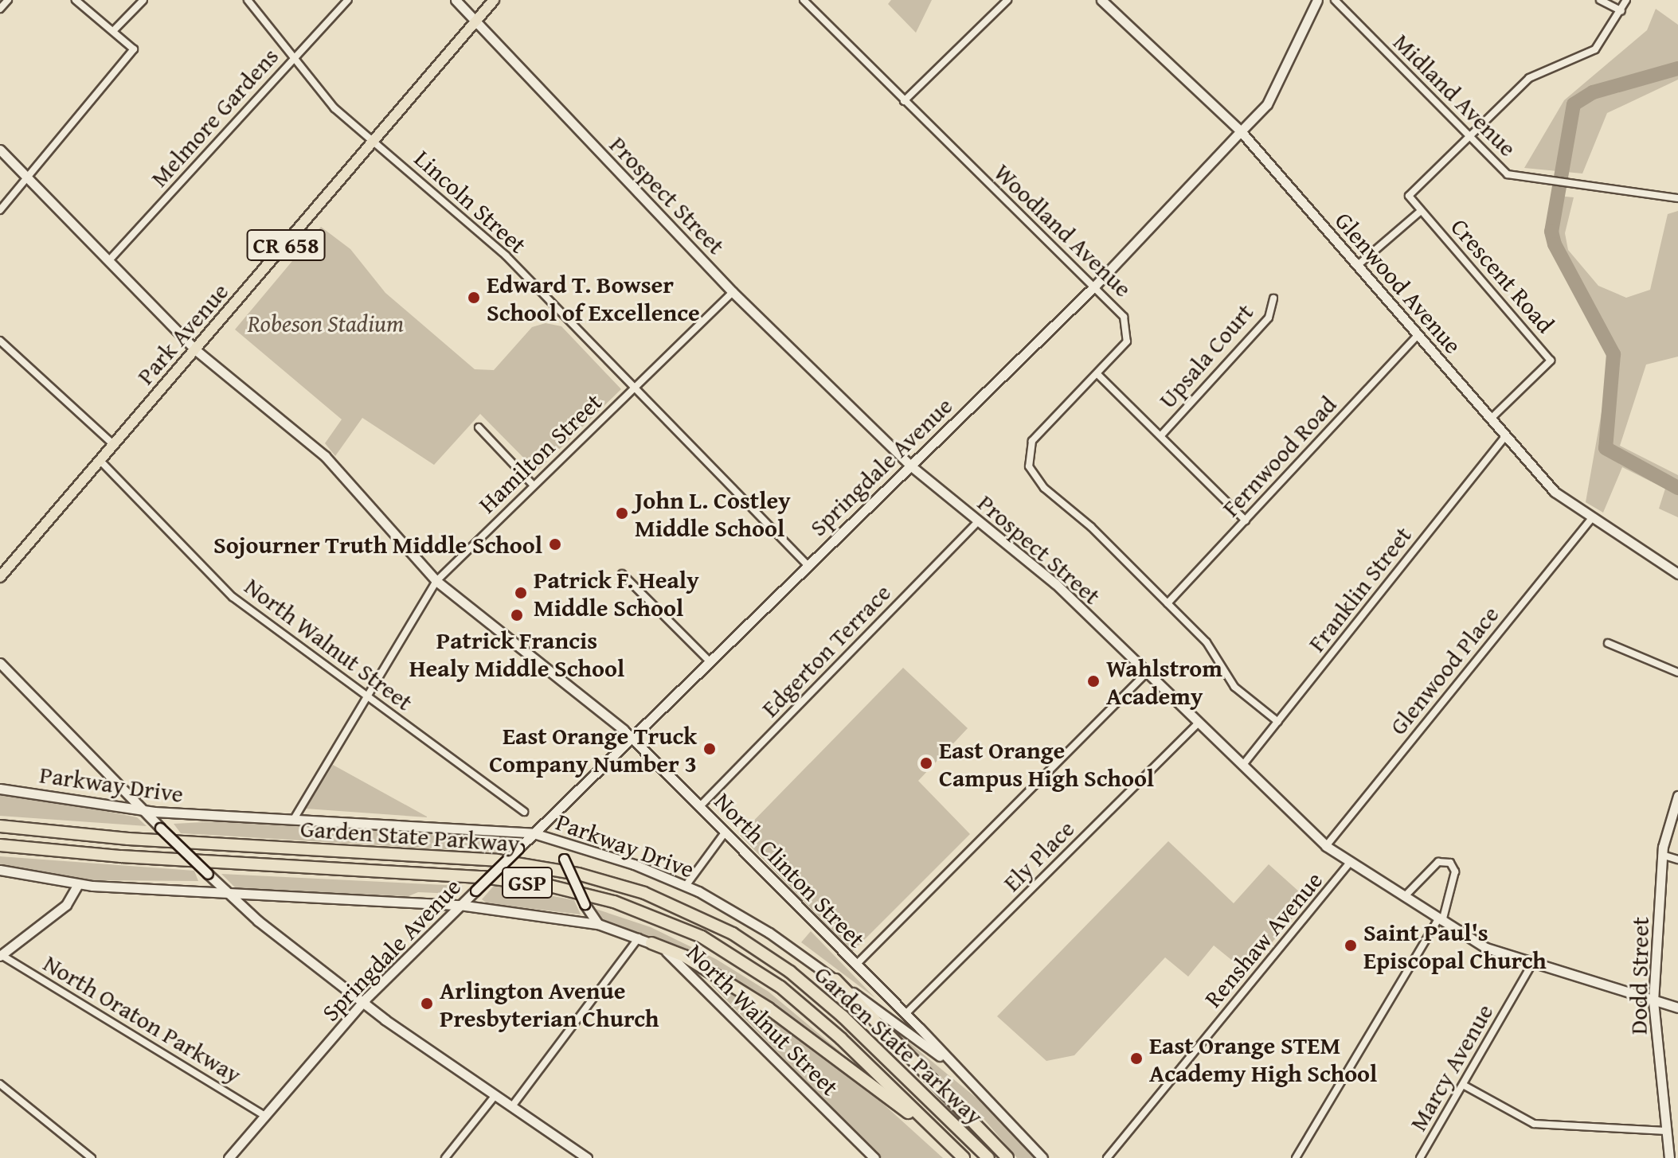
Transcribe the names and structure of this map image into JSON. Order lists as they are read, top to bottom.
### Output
{
  "streets": {
    "highway": ["Garden State Parkway", "GSP"],
    "main road": ["CR 658", "Park Avenue"],
    "street": [
      "Midland Avenue",
      "Melmore Gardens",
      "Prospect Street",
      "Lincoln Street",
      "Woodland Avenue",
      "Crescent Road",
      "Glenwood Avenue",
      "Upsala Court",
      "Hamilton Street",
      "Fernwood Road",
      "Springdale Avenue",
      "Franklin Street",
      "North Walnut Street",
      "Edgerton Terrace",
      "Glenwood Place",
      "Parkway Drive",
      "Ely Place",
      "North Clinton Street",
      "Renshaw Avenue",
      "Dodd Street",
      "North Oraton Parkway",
      "Marcy Avenue"
    ]
  },
  "crossings": [
    ["Melmore Gardens", "Lincoln Street"],
    ["Melmore Gardens", "North Clinton Street"],
    ["Prospect Street", "Park Avenue"],
    ["Prospect Street", "Hamilton Street"],
    ["Prospect Street", "Springdale Avenue"],
    ["Prospect Street", "Franklin Street"],
    ["Prospect Street", "Edgerton Terrace"],
    ["Prospect Street", "Glenwood Place"],
    ["Prospect Street", "Ely Place"],
    ["Prospect Street", "Renshaw Avenue"],
    ["Prospect Street", "Dodd Street"],
    ["Prospect Street", "Marcy Avenue"],
    ["Lincoln Street", "Park Avenue"],
    ["Lincoln Street", "Hamilton Street"],
    ["Lincoln Street", "Springdale Avenue"],
    ["Woodland Avenue", "Fernwood Road"],
    ["Woodland Avenue", "Springdale Avenue"],
    ["Woodland Avenue", "Franklin Street"],
    ["Crescent Road", "Glenwood Avenue"],
    ["Glenwood Avenue", "Fernwood Road"],
    ["Glenwood Avenue", "Springdale Avenue"],
    ["Glenwood Avenue", "Franklin Street"],
    ["Glenwood Avenue", "Glenwood Place"],
    ["Park Avenue", "North Walnut Street"],
    ["Park Avenue", "North Clinton Street"],
    ["Hamilton Street", "North Walnut Street"],
    ["Hamilton Street", "Parkway Drive"],
    ["Hamilton Street", "North Clinton Street"],
    ["Springdale Avenue", "North Walnut Street"],
    ["Springdale Avenue", "Parkway Drive"],
    ["Springdale Avenue", "North Clinton Street"],
    ["Springdale Avenue", "North Oraton Parkway"],
    ["Edgerton Terrace", "North Clinton Street"],
    ["Parkway Drive", "North Clinton Street"],
    ["Ely Place", "North Clinton Street"]
  ],
  "parks": ["Robeson Stadium"],
  "places": [
    "Edward T. Bowser School of Excellence",
    "John L. Costley Middle School",
    "Sojourner Truth Middle School",
    "Patrick F. Healy Middle School",
    "Patrick Francis Healy Middle School",
    "Wahlstrom Academy",
    "East Orange Truck Company Number 3",
    "East Orange Campus High School",
    "Saint Paul's Episcopal Church",
    "Arlington Avenue Presbyterian Church",
    "East Orange STEM Academy High School"
  ]
}
